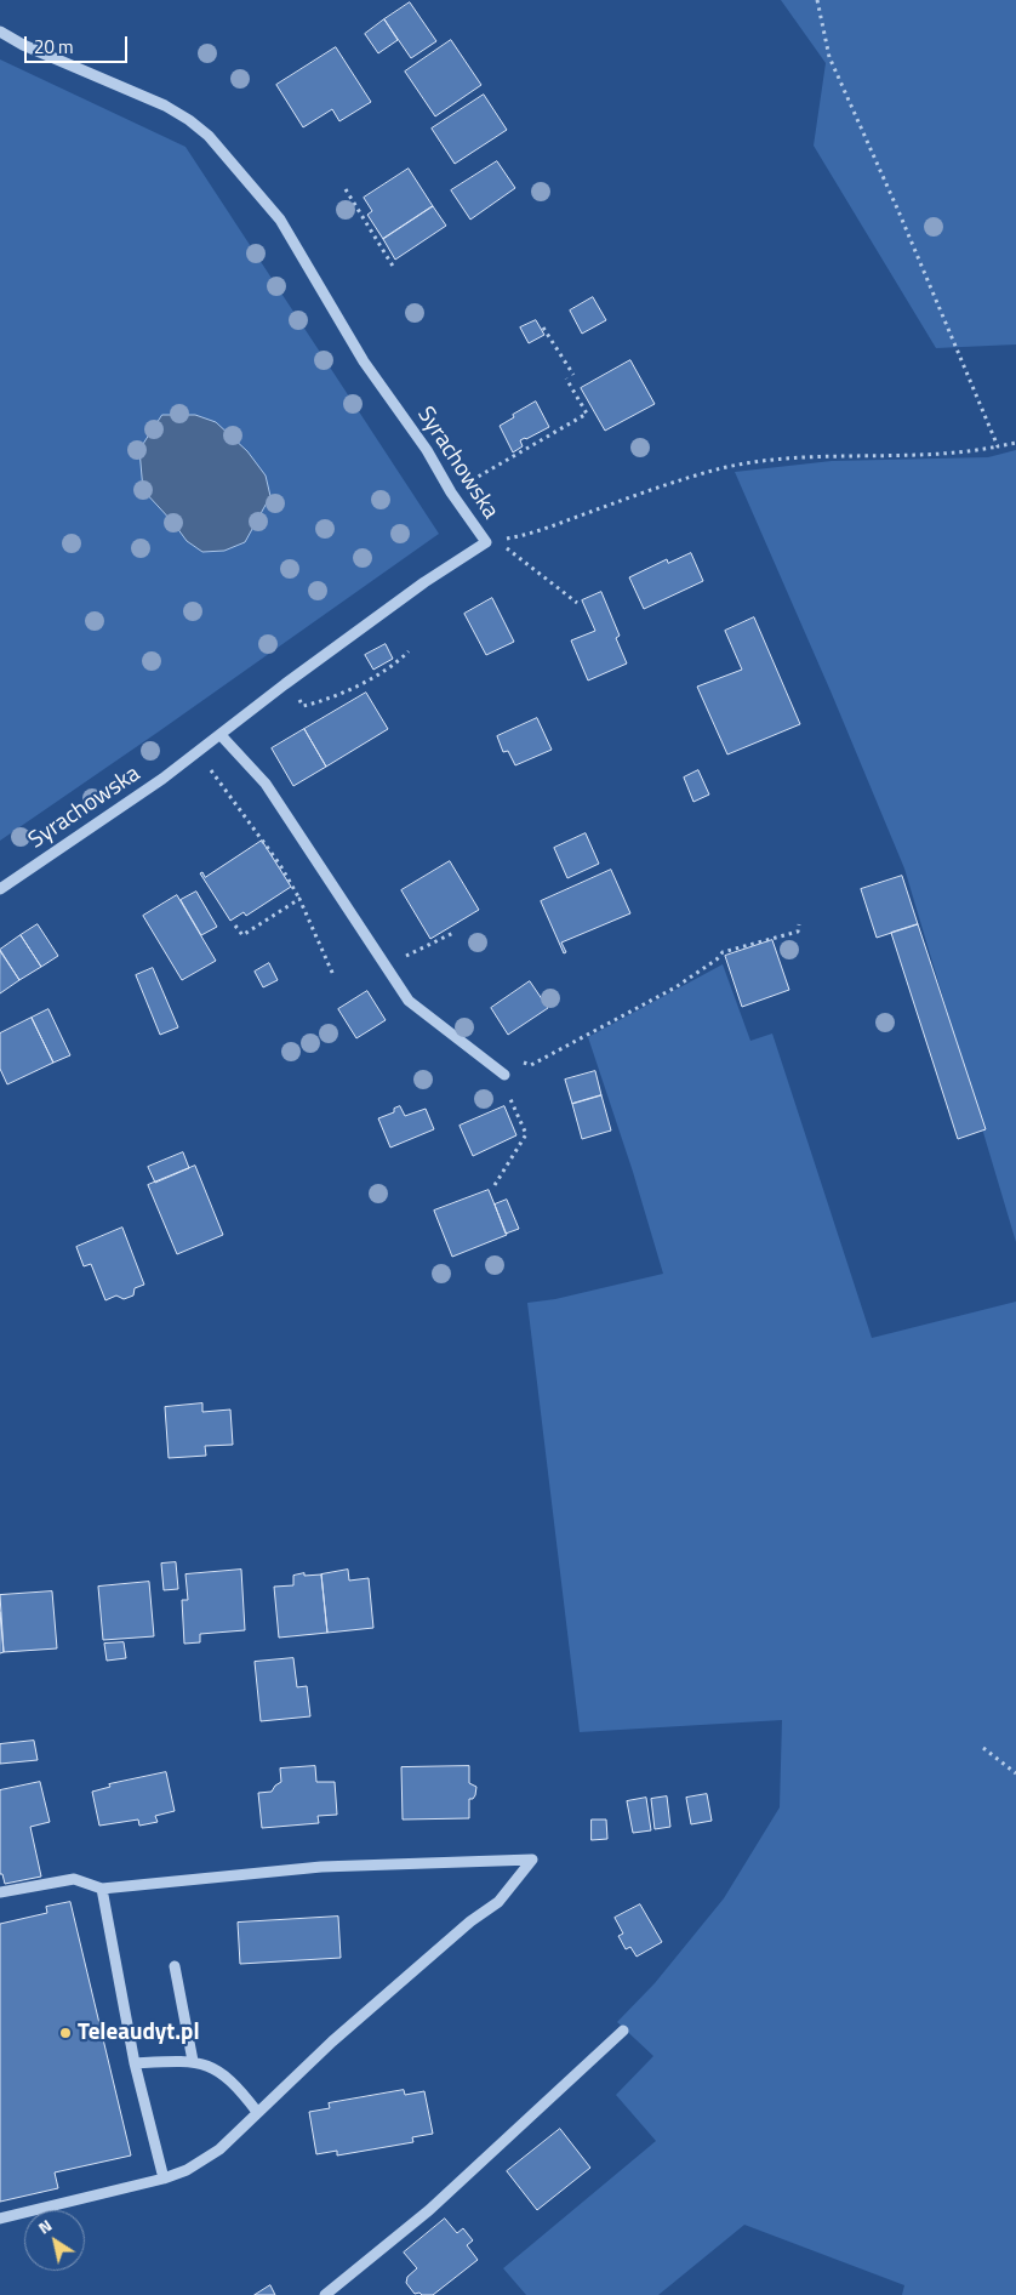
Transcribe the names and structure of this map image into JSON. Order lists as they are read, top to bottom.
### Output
{
  "streets": {
    "street": ["Syrachowska"]
  },
  "places": ["Teleaudyt.pl"],
  "scale_bar": "20 m",
  "north": "top left"
}
